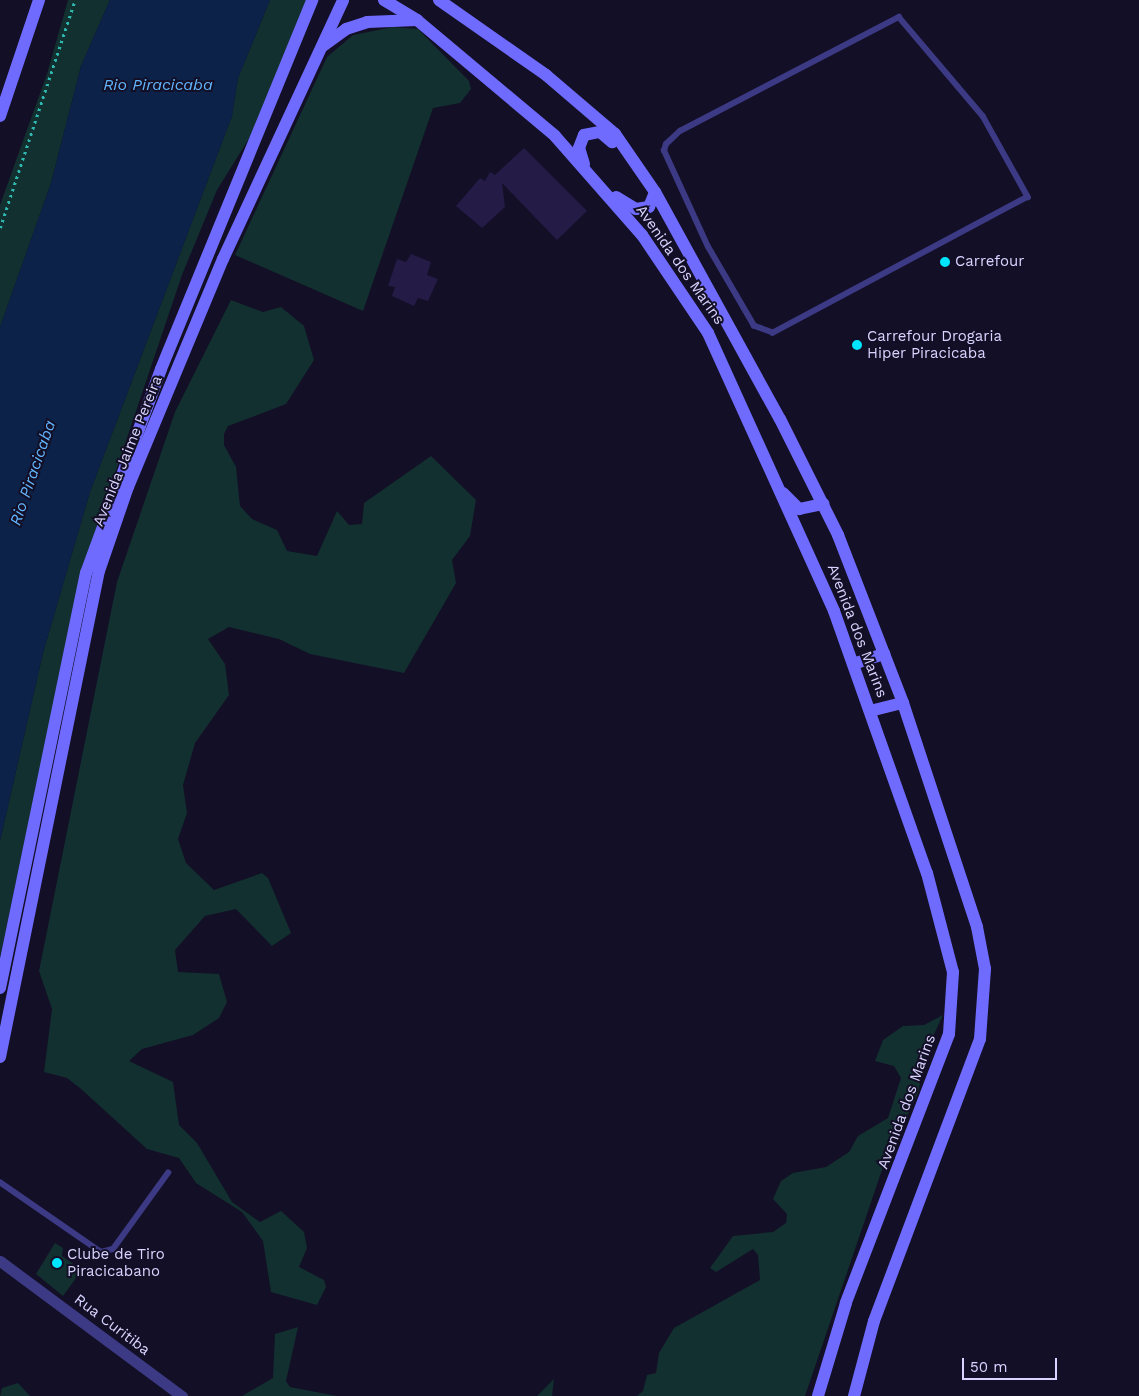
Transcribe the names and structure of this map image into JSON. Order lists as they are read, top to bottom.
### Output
{
  "streets": {
    "street": ["Avenida dos Marins", "Avenida Jaime Pereira", "Rua Curitiba"]
  },
  "water": ["Rio Piracicaba"],
  "places": ["Carrefour", "Carrefour Drogaria Hiper Piracicaba", "Clube de Tiro Piracicabano"],
  "scale_bar": "50 m"
}
